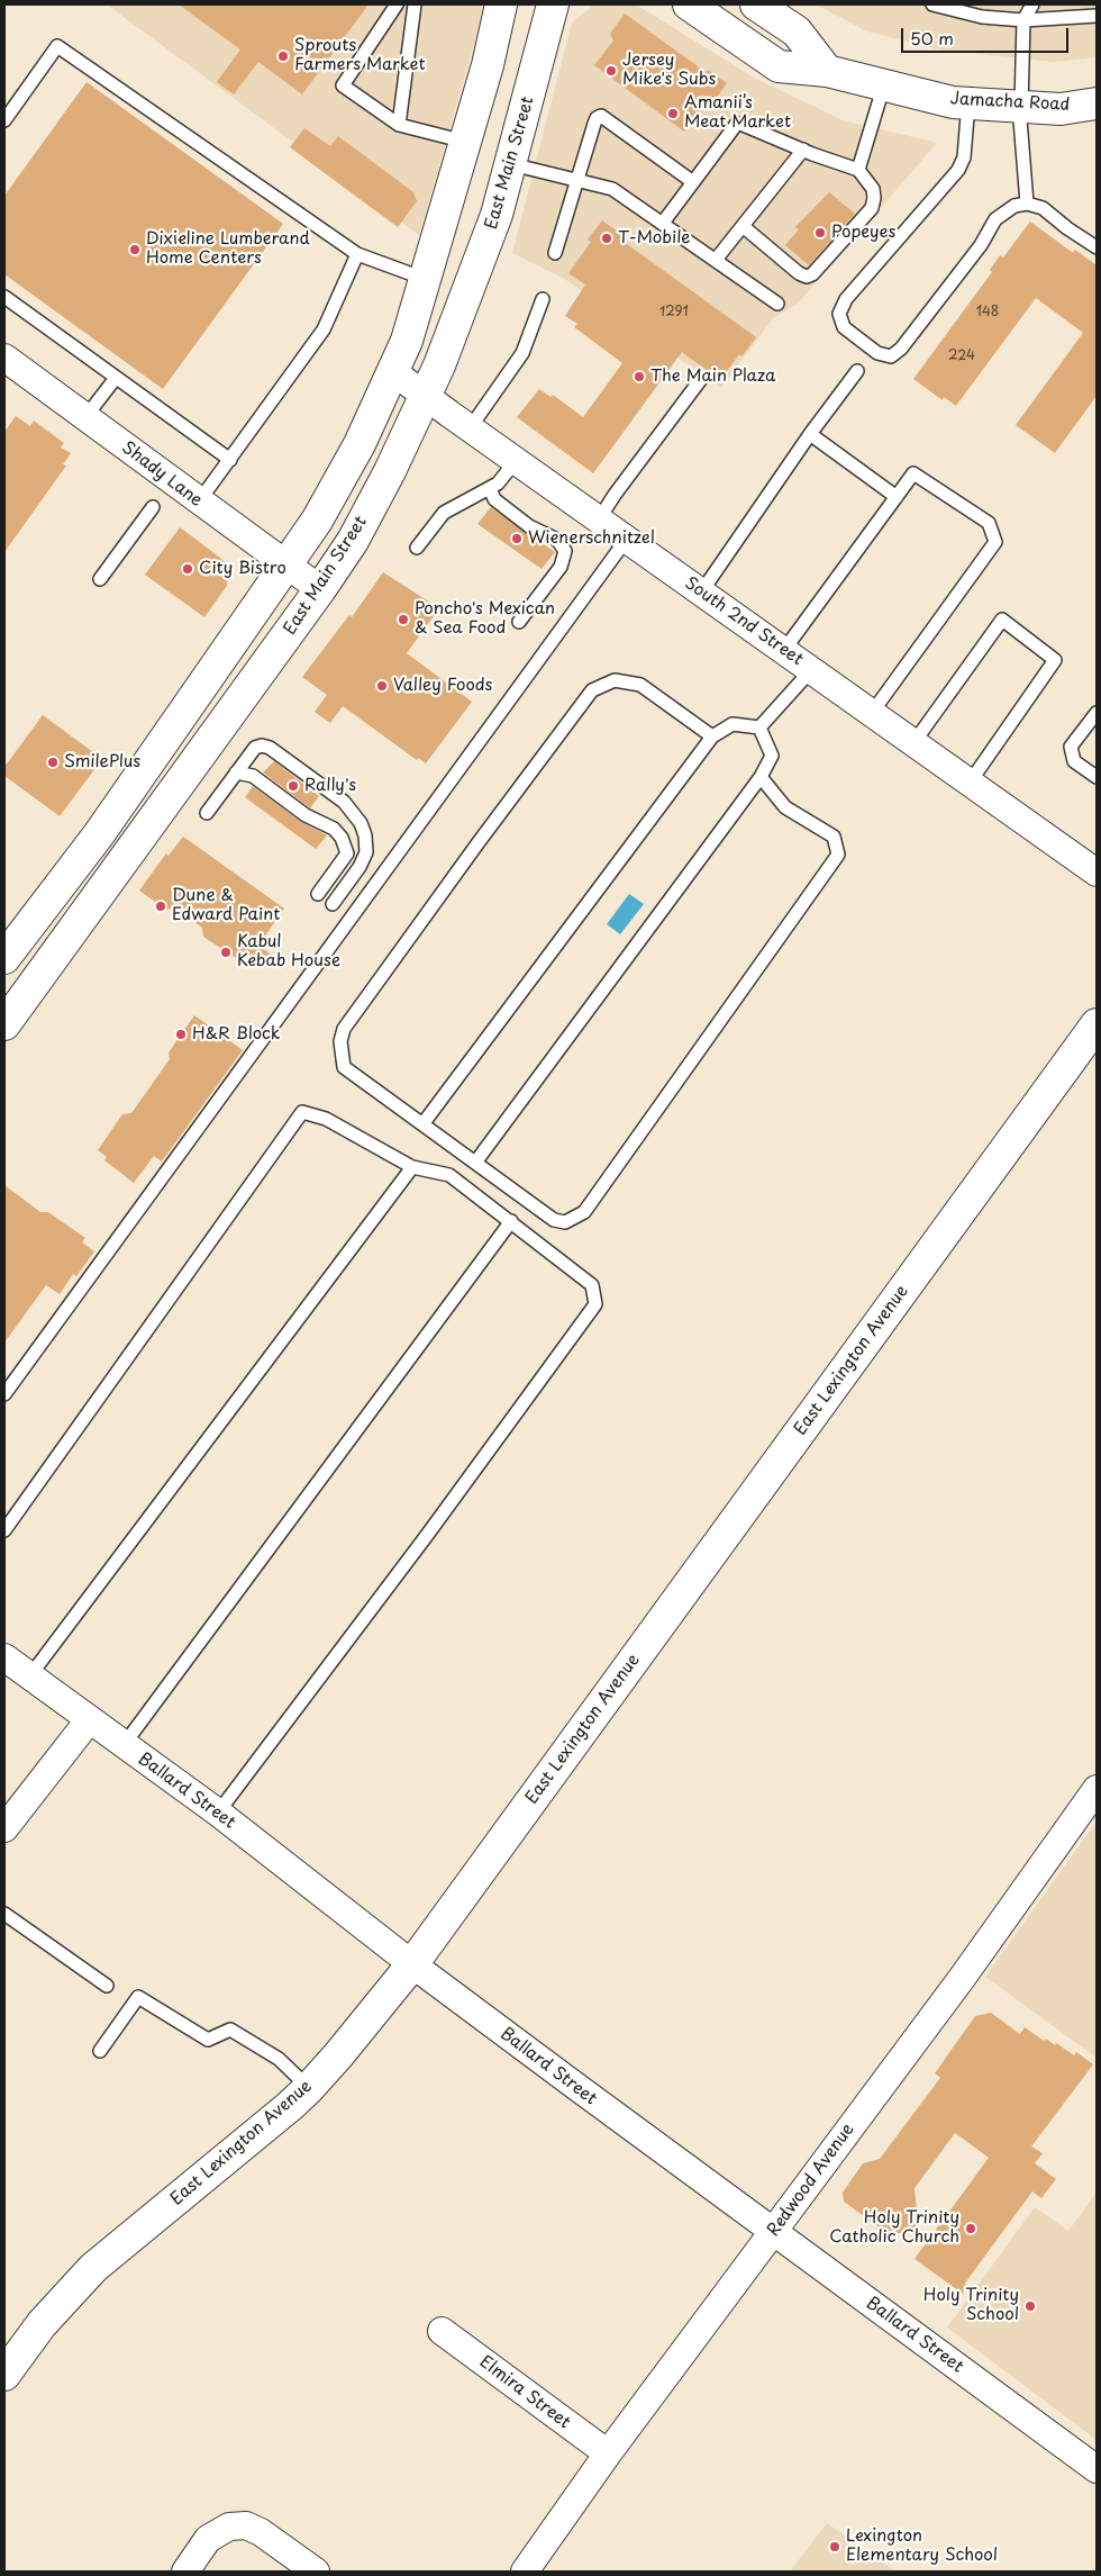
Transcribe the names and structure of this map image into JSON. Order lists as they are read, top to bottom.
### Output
{
  "streets": {
    "main road": ["Jamacha Road", "East Main Street", "East Lexington Avenue"],
    "street": [
      "Shady Lane",
      "South 2nd Street",
      "Ballard Street",
      "Redwood Avenue",
      "Elmira Street"
    ]
  },
  "crossings": [
    ["East Main Street", "Shady Lane"],
    ["East Main Street", "South 2nd Street"],
    ["East Lexington Avenue", "Ballard Street"],
    ["Ballard Street", "Redwood Avenue"],
    ["Redwood Avenue", "Elmira Street"]
  ],
  "places": [
    "Sprouts Farmers Market",
    "Jersey Mike's Subs",
    "Amanii’s Meat Market",
    "Popeyes",
    "T-Mobile",
    "Dixieline Lumberand Home Centers",
    "The Main Plaza",
    "Wienerschnitzel",
    "City Bistro",
    "Poncho's Mexican & Sea Food",
    "Valley Foods",
    "SmilePlus",
    "Rally's",
    "Dune & Edward Paint",
    "Kabul Kebab House",
    "H&R Block",
    "Holy Trinity Catholic Church",
    "Holy Trinity School",
    "Lexington Elementary School"
  ],
  "house_numbers": ["1291", "148", "224"],
  "scale_bar": "50 m"
}
